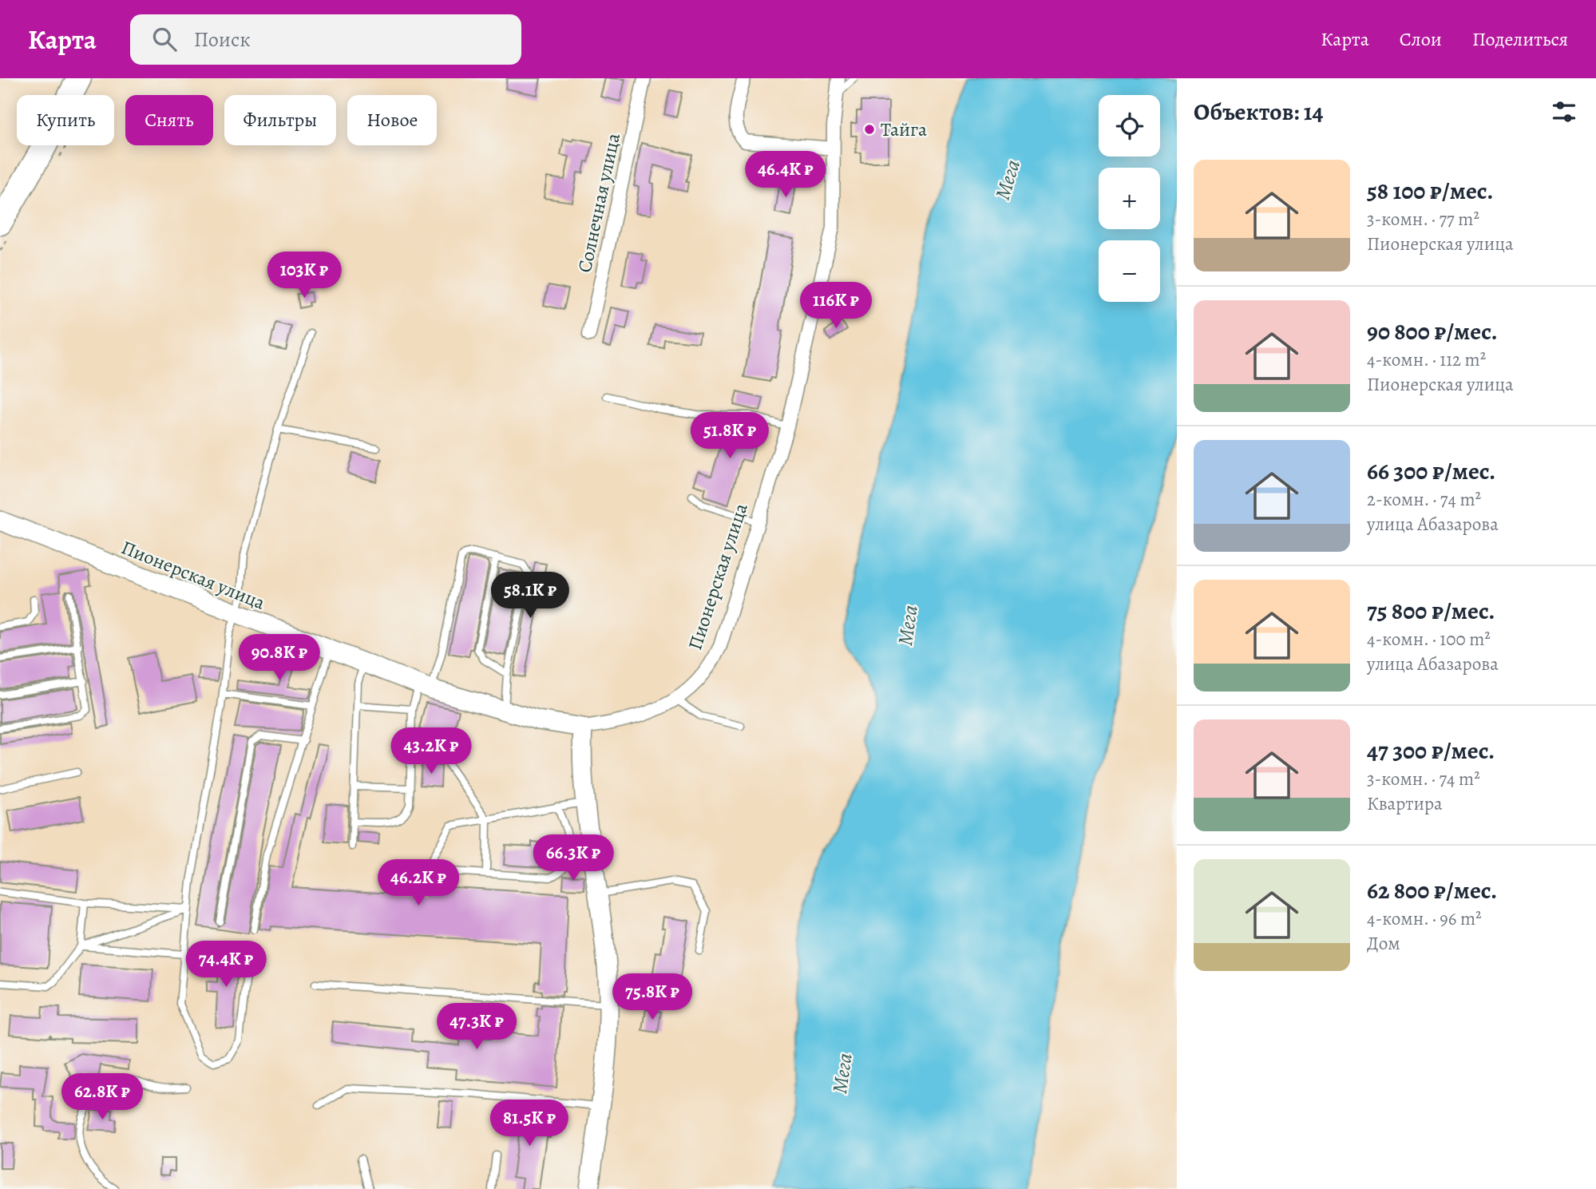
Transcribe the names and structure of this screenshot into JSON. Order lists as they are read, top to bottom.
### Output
{
  "streets": {
    "street": ["Солнечная улица", "Пионерская улица"]
  },
  "water": ["Мега"],
  "places": ["Тайга"],
  "page": {
    "header": "Карта",
    "search": "Поиск",
    "nav": ["Карта", "Слои", "Поделиться"],
    "heading": "Объектов: 14",
    "map_buttons": ["+", "−"],
    "chip": [
      "Купить",
      "Снять",
      "Фильтры",
      "Новое"
    ],
    "list": [
      {
        "name": "58 100 ₽/мес.",
        "note": "3-комн. · 77 m² · Пионерская улица"
      },
      {
        "name": "90 800 ₽/мес.",
        "note": "4-комн. · 112 m² · Пионерская улица"
      },
      {
        "name": "66 300 ₽/мес.",
        "note": "2-комн. · 74 m² · улица Абазарова"
      },
      {
        "name": "75 800 ₽/мес.",
        "note": "4-комн. · 100 m² · улица Абазарова"
      },
      {
        "name": "47 300 ₽/мес.",
        "note": "3-комн. · 74 m² · Квартира"
      },
      {
        "name": "62 800 ₽/мес.",
        "note": "4-комн. · 96 m² · Дом"
      }
    ],
    "price": [
      "46.4K ₽",
      "103K ₽",
      "116K ₽",
      "51.8K ₽",
      "58.1K ₽",
      "90.8K ₽",
      "43.2K ₽",
      "66.3K ₽",
      "46.2K ₽",
      "74.4K ₽",
      "75.8K ₽",
      "47.3K ₽",
      "62.8K ₽",
      "81.5K ₽"
    ]
  }
}
